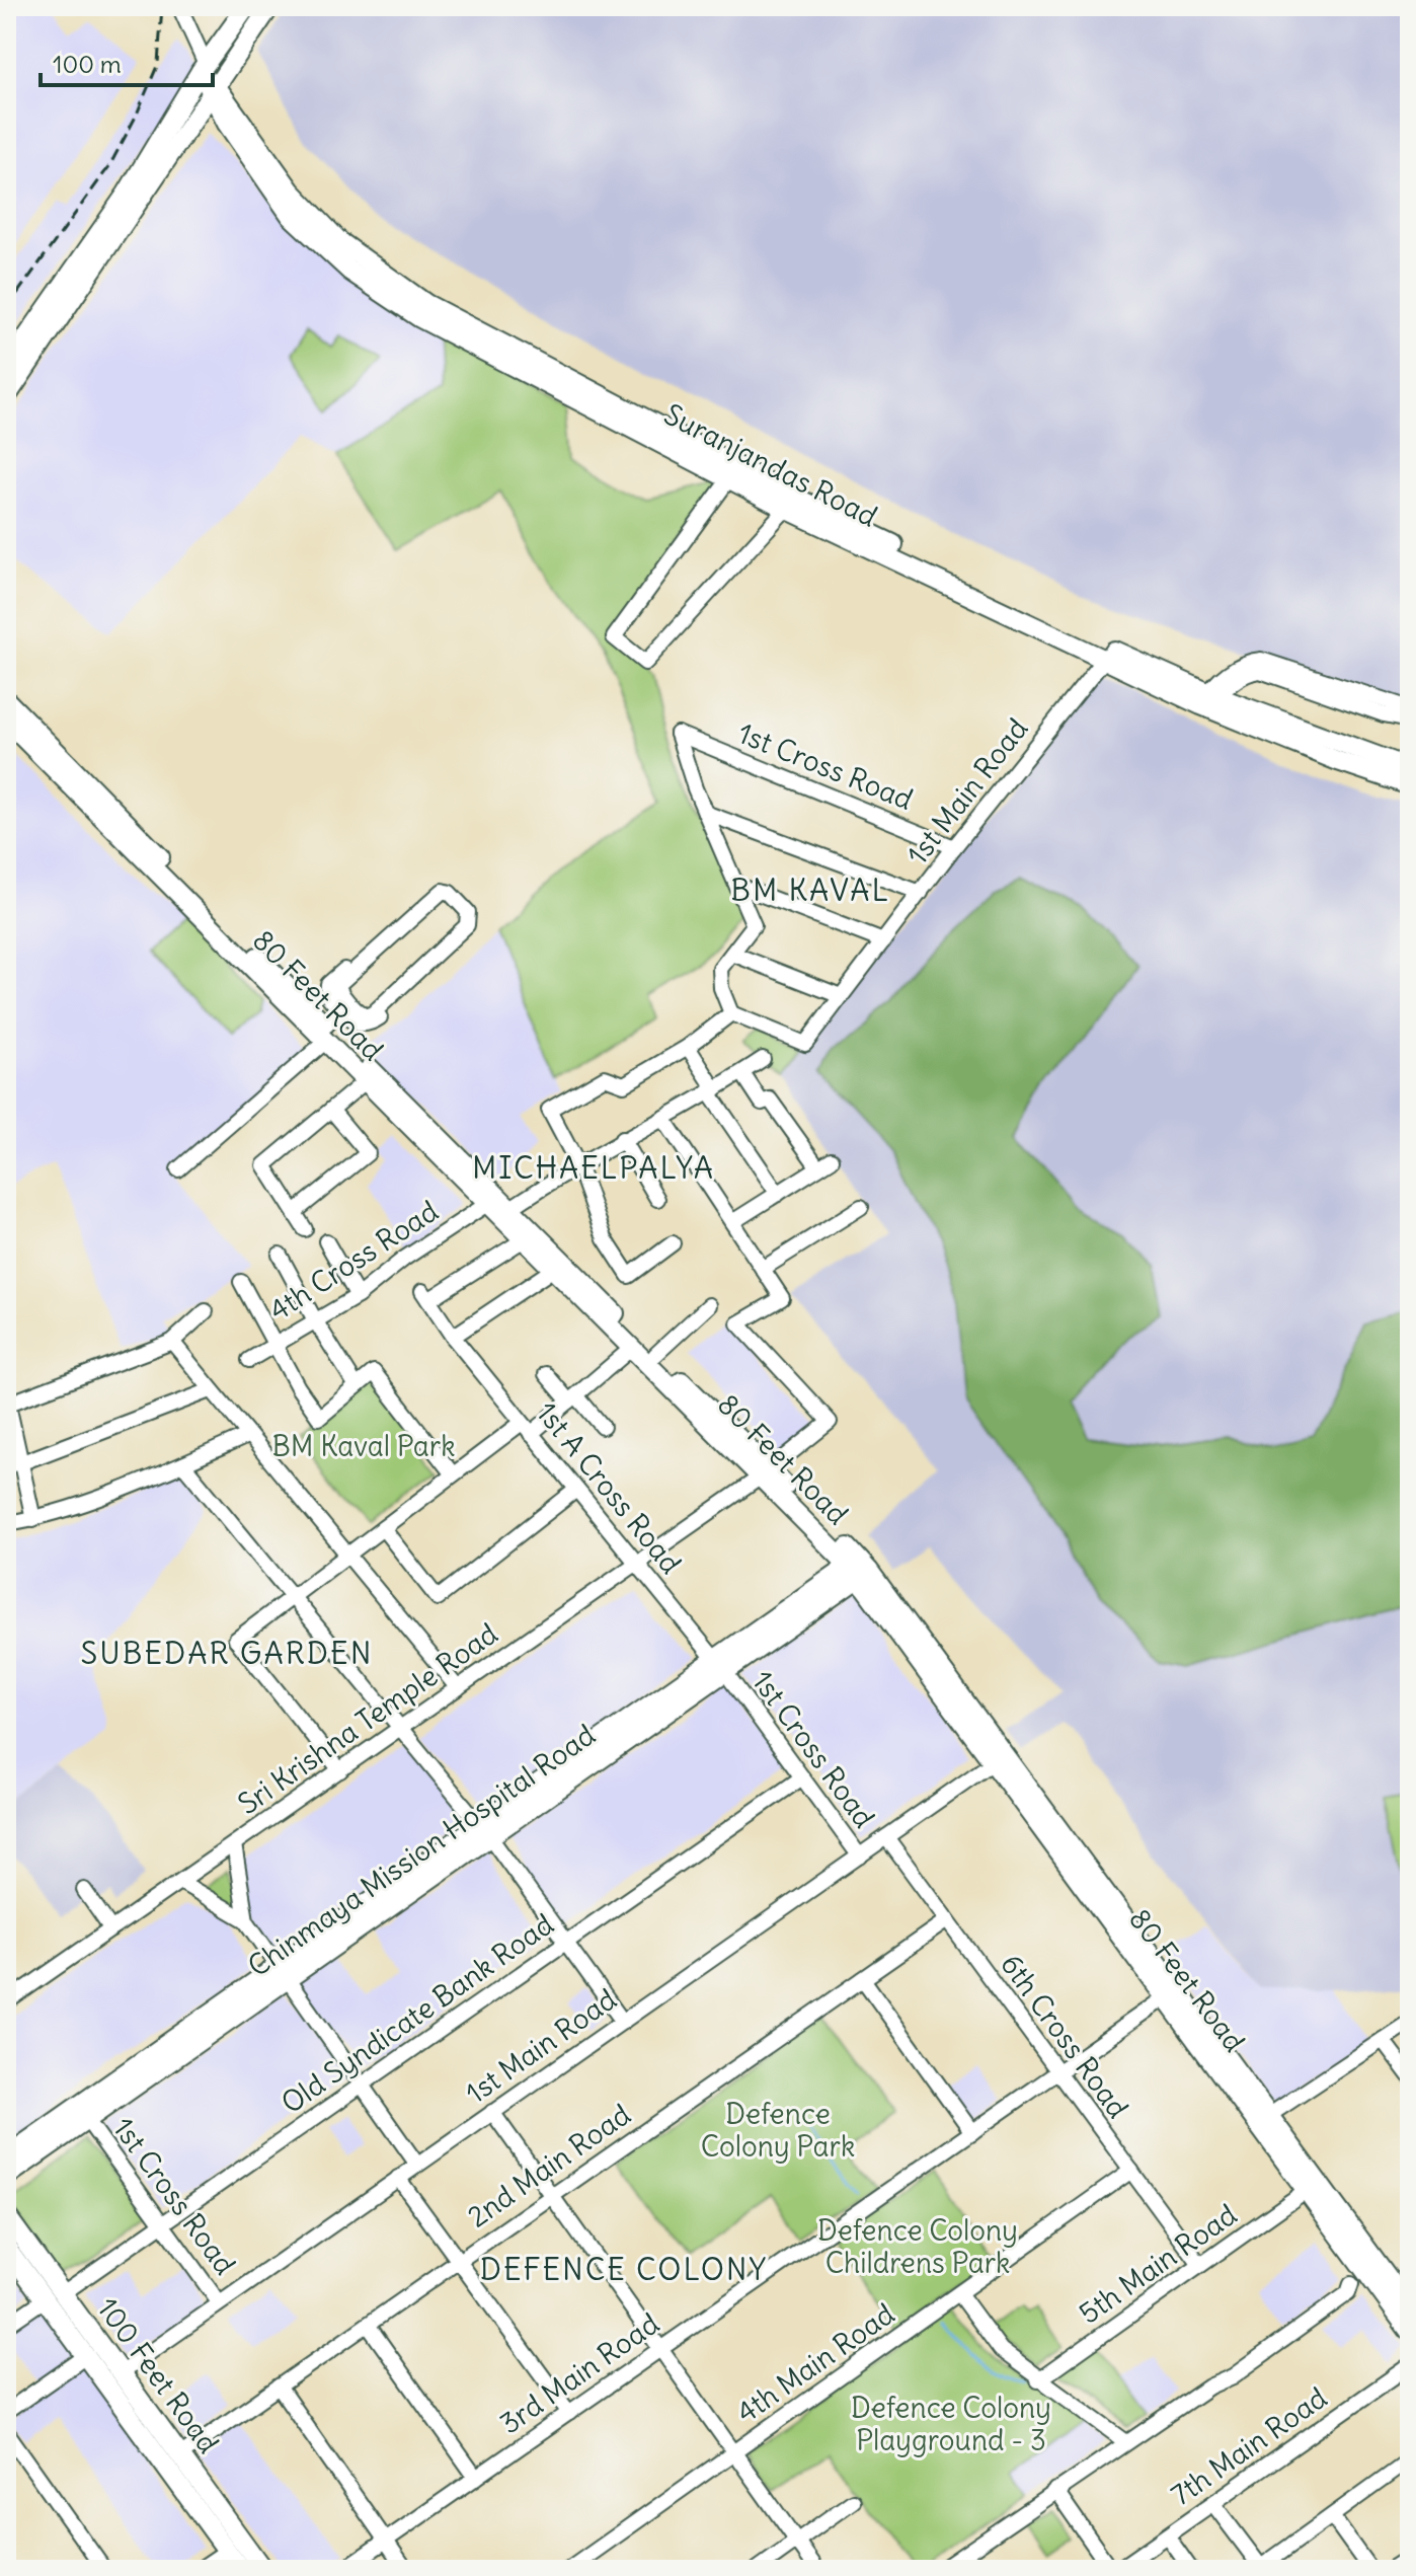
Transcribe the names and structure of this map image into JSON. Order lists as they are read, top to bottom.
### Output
{
  "streets": {
    "main road": [
      "Suranjandas Road",
      "80 Feet Road",
      "Chinmaya Mission Hospital Road",
      "100 Feet Road"
    ],
    "street": [
      "1st Cross Road",
      "1st Main Road",
      "4th Cross Road",
      "1st A Cross Road",
      "Sri Krishna Temple Road",
      "Old Syndicate Bank Road",
      "6th Cross Road",
      "2nd Main Road",
      "5th Main Road",
      "4th Main Road",
      "3rd Main Road",
      "7th Main Road"
    ]
  },
  "crossings": [
    ["Suranjandas Road", "1st Main Road"],
    ["1st Cross Road", "1st Main Road"],
    ["1st Cross Road", "1st A Cross Road"],
    ["1st Cross Road", "Chinmaya Mission Hospital Road"],
    ["1st Cross Road", "Old Syndicate Bank Road"],
    ["1st Main Road", "80 Feet Road"],
    ["1st Main Road", "6th Cross Road"],
    ["1st Main Road", "100 Feet Road"],
    ["80 Feet Road", "4th Cross Road"],
    ["80 Feet Road", "1st A Cross Road"],
    ["80 Feet Road", "Sri Krishna Temple Road"],
    ["80 Feet Road", "Chinmaya Mission Hospital Road"],
    ["80 Feet Road", "5th Main Road"],
    ["80 Feet Road", "3rd Main Road"],
    ["1st A Cross Road", "Sri Krishna Temple Road"],
    ["1st A Cross Road", "Chinmaya Mission Hospital Road"],
    ["Old Syndicate Bank Road", "100 Feet Road"],
    ["6th Cross Road", "2nd Main Road"],
    ["6th Cross Road", "5th Main Road"],
    ["6th Cross Road", "4th Main Road"],
    ["6th Cross Road", "3rd Main Road"],
    ["2nd Main Road", "100 Feet Road"]
  ],
  "districts": [
    "BM KAVAL",
    "MICHAELPALYA",
    "SUBEDAR GARDEN",
    "DEFENCE COLONY"
  ],
  "parks": [
    "BM Kaval Park",
    "Defence Colony Park",
    "Defence Colony Childrens Park",
    "Defence Colony Playground - 3"
  ],
  "scale_bar": "100 m"
}
